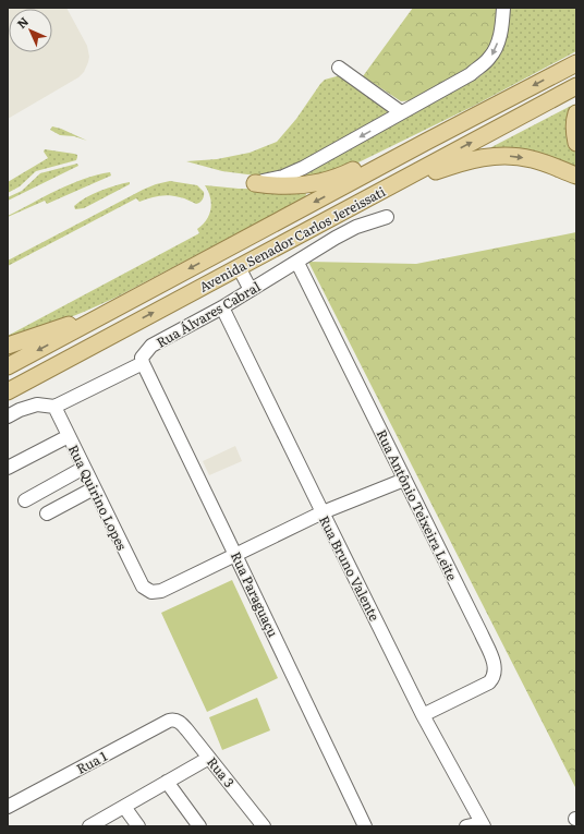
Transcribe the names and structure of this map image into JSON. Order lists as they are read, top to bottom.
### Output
{
  "streets": {
    "main road": ["Avenida Senador Carlos Jereissati"],
    "street": [
      "Rua Álvares Cabral",
      "Rua Quirino Lopes",
      "Rua Antônio Teixeira Leite",
      "Rua Bruno Valente",
      "Rua Paraguaçu",
      "Rua 1",
      "Rua 3"
    ]
  },
  "crossings": [
    ["Rua Álvares Cabral", "Rua Antônio Teixeira Leite"],
    ["Rua Álvares Cabral", "Rua Bruno Valente"],
    ["Rua Álvares Cabral", "Rua Paraguaçu"],
    ["Rua Quirino Lopes", "Rua Paraguaçu"],
    ["Rua Antônio Teixeira Leite", "Rua Bruno Valente"],
    ["Rua 1", "Rua 3"]
  ],
  "north": "top left"
}
